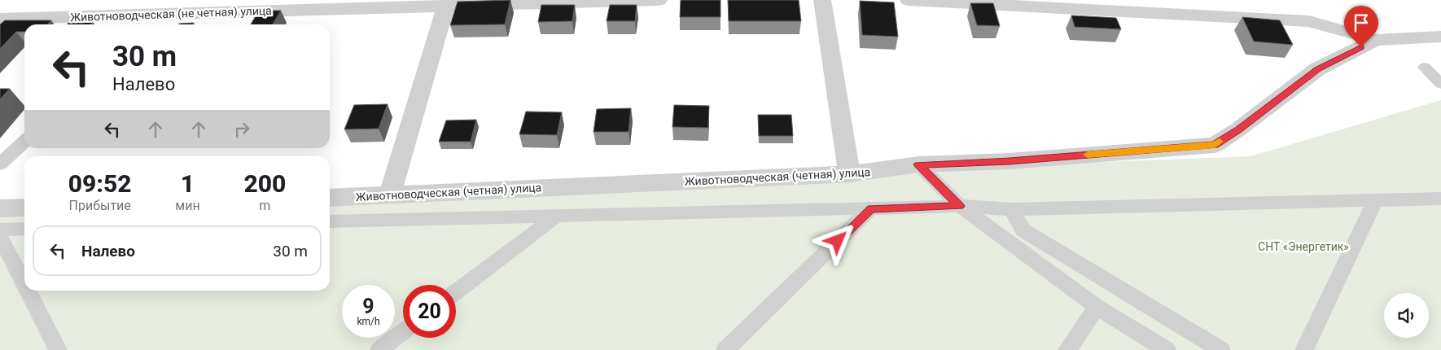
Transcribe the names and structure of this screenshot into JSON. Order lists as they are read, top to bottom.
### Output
{
  "streets": {
    "street": ["Животноводческая (не четная) улица", "Животноводческая (четная) улица"]
  },
  "parks": ["СНТ «Энергетик»"],
  "page": {
    "turn": ["30 m", "Налево"],
    "eta": [
      "09:52",
      "Прибытие",
      "1",
      "мин",
      "200",
      "m"
    ],
    "list": [
      {
        "name": "Налево",
        "value": "30 m"
      }
    ],
    "speed": "9 km/h",
    "limit": "20"
  }
}
